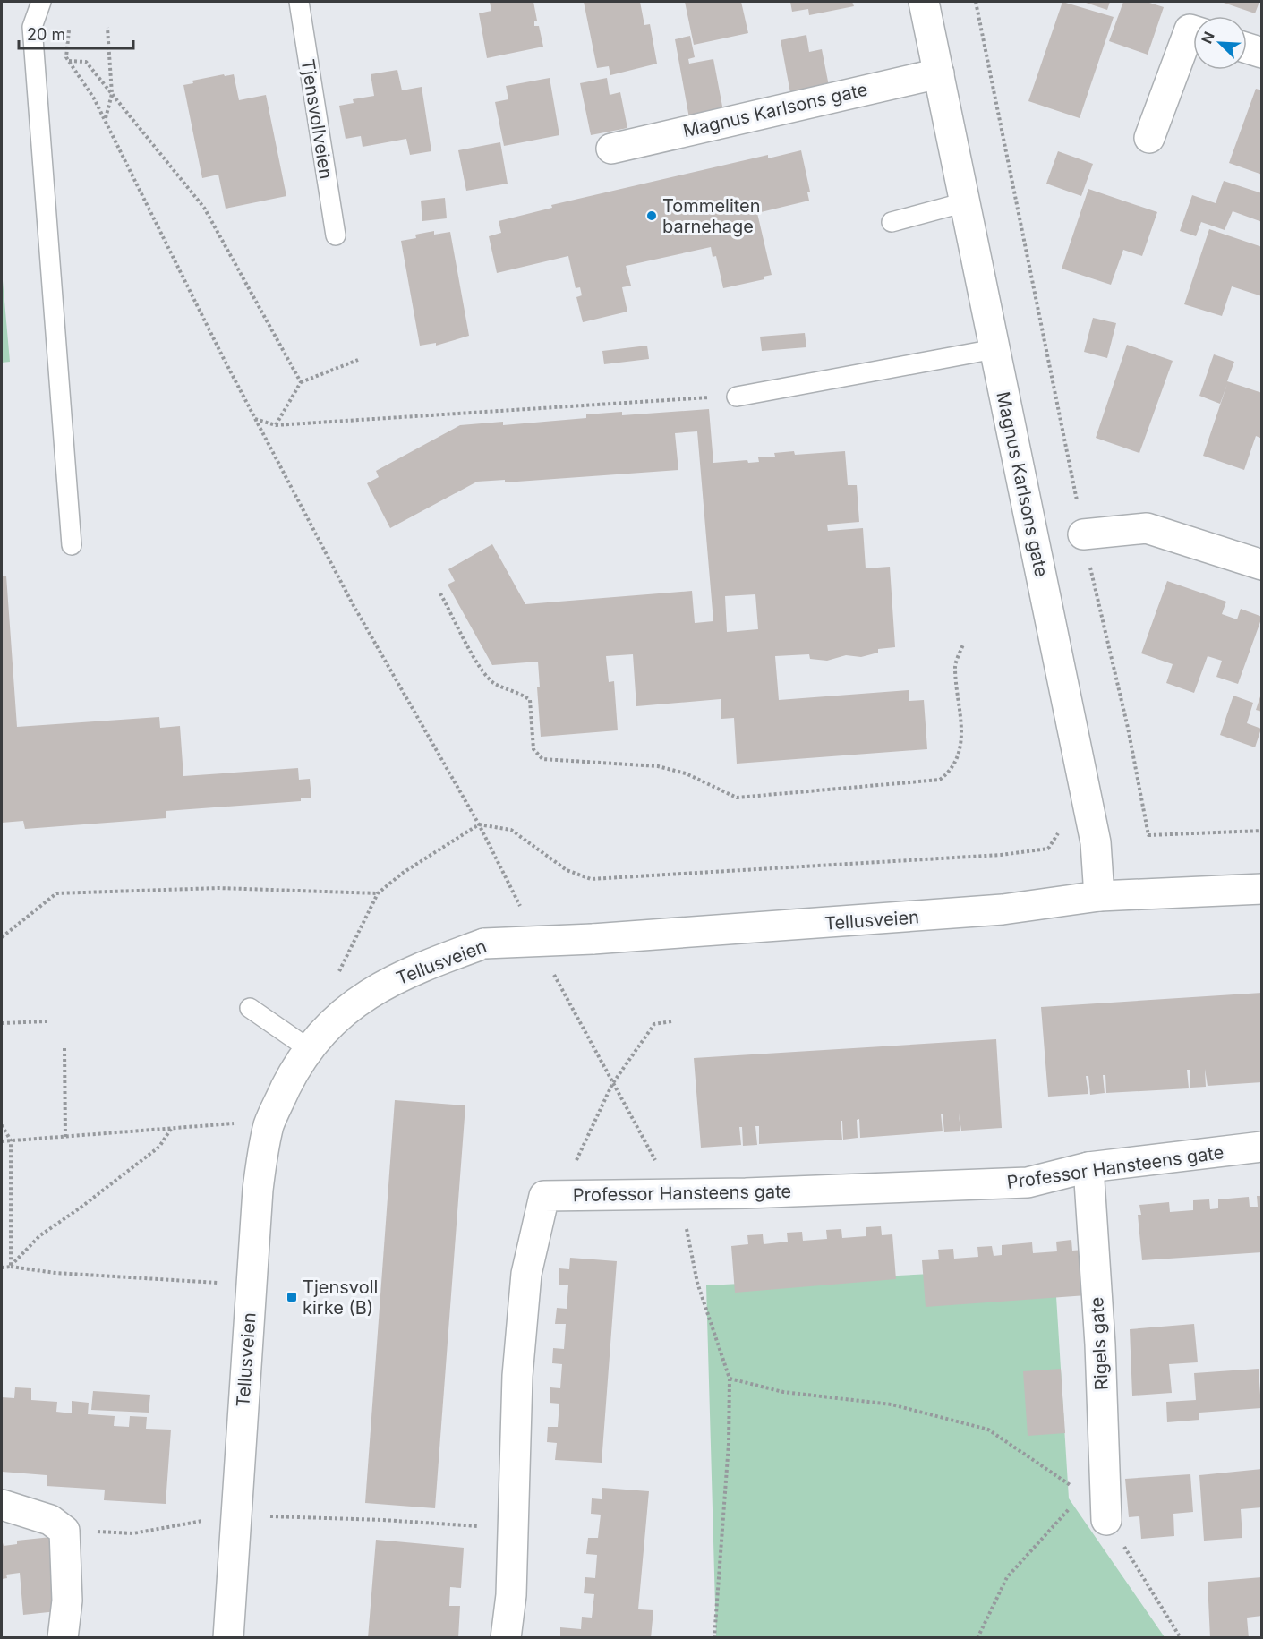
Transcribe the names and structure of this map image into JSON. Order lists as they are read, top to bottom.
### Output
{
  "streets": {
    "street": [
      "Magnus Karlsons gate",
      "Tellusveien",
      "Professor Hansteens gate",
      "Rigels gate"
    ],
    "lane": ["Tjensvollveien"]
  },
  "crossings": [
    ["Magnus Karlsons gate", "Tellusveien"],
    ["Professor Hansteens gate", "Rigels gate"]
  ],
  "places": {
    "other": ["Tommeliten barnehage"],
    "transit": ["Tjensvoll kirke (B)"]
  },
  "scale_bar": "20 m",
  "north": "top left"
}
